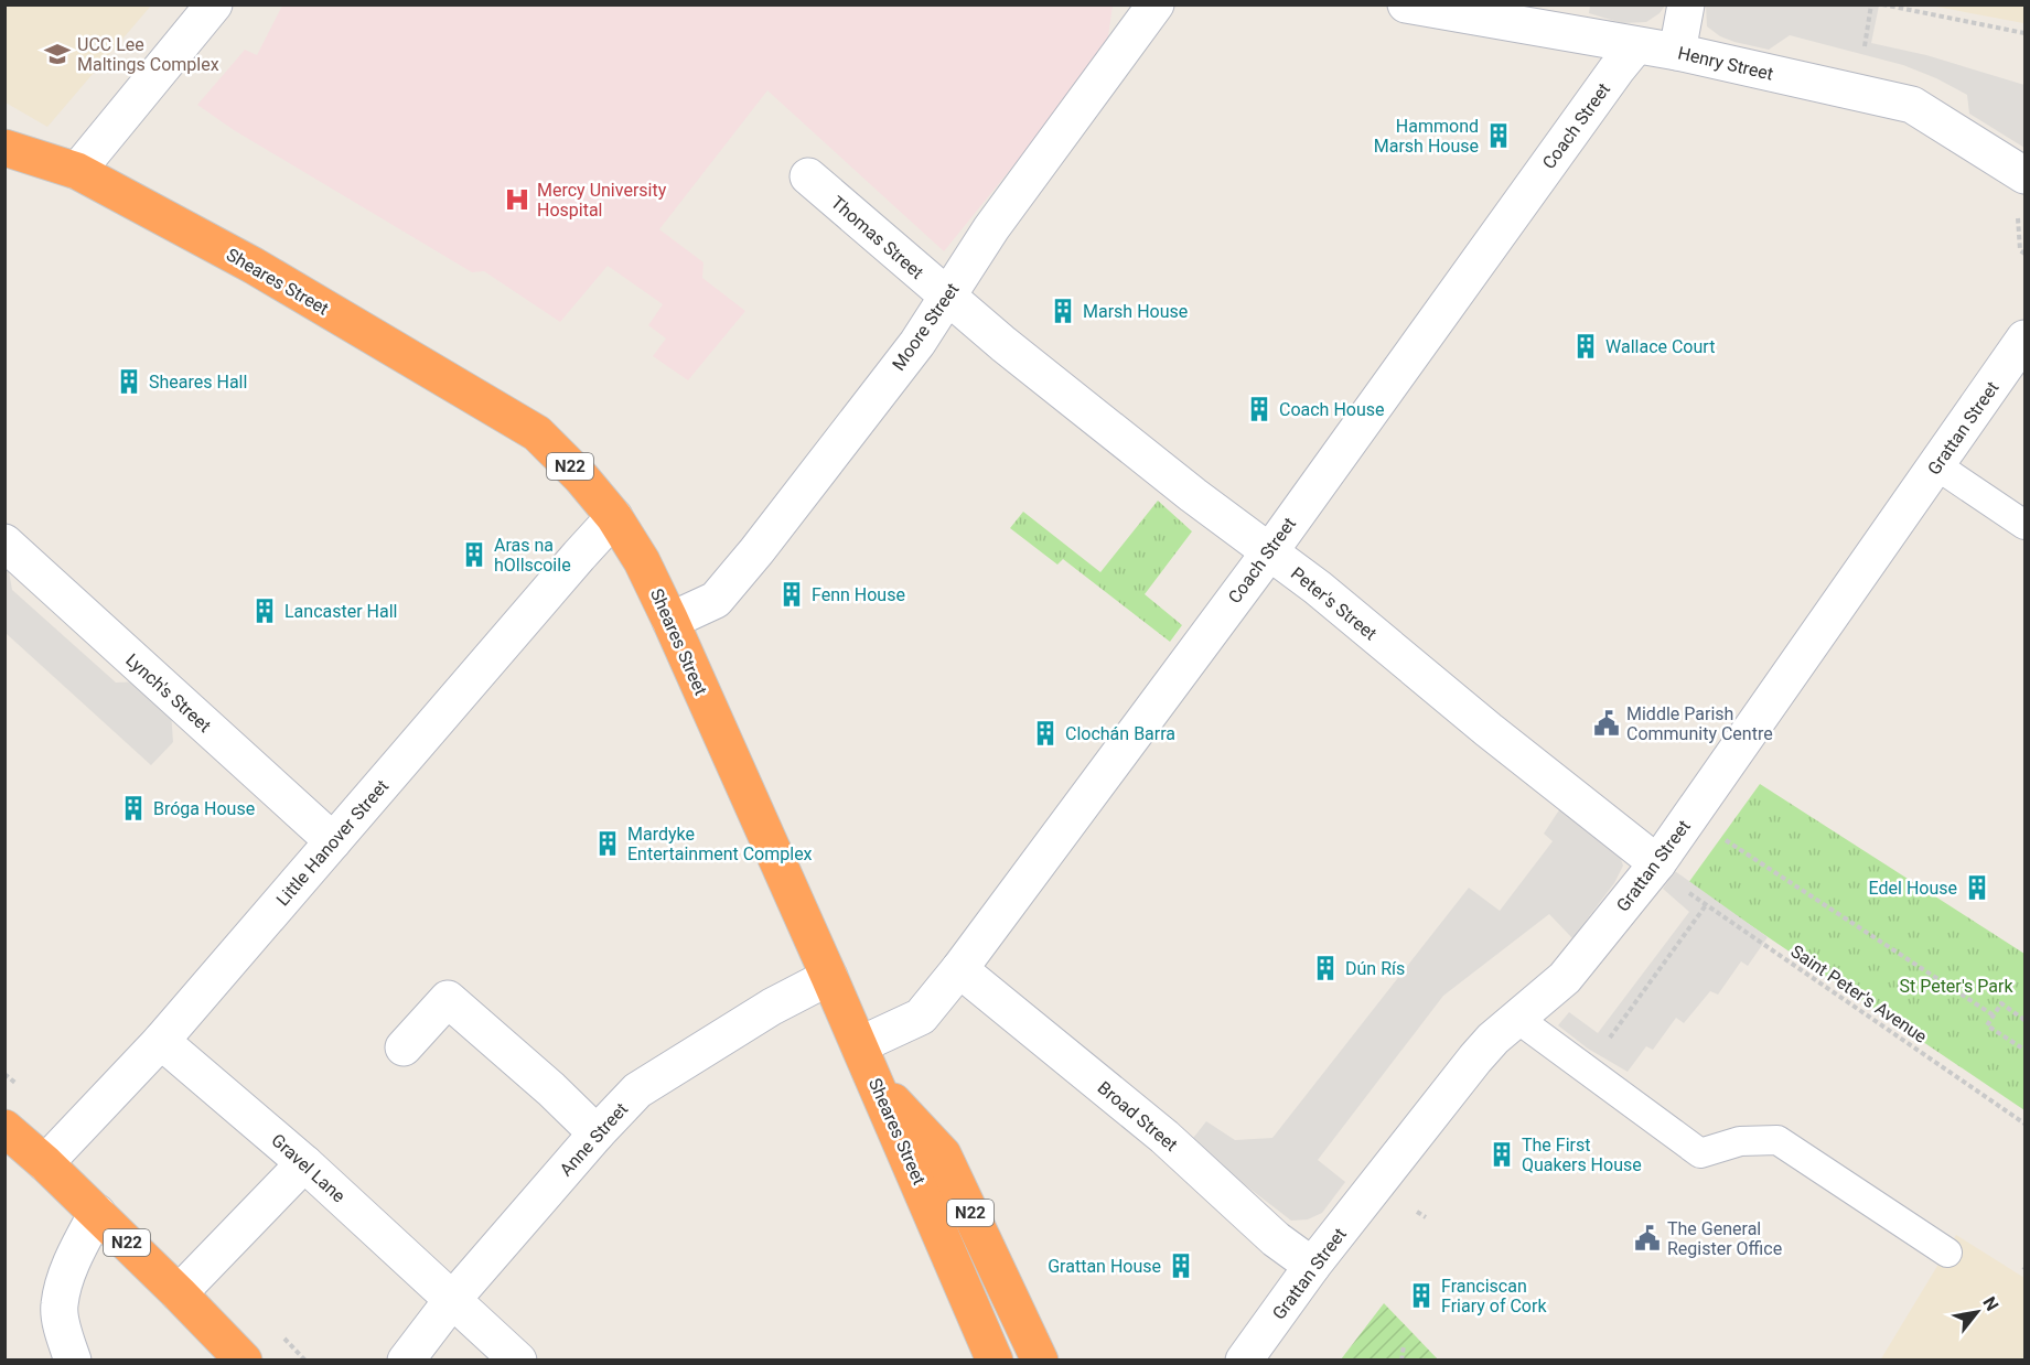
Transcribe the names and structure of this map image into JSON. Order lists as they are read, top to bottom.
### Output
{
  "streets": {
    "highway": ["Sheares Street", "N22"],
    "street": [
      "Henry Street",
      "Coach Street",
      "Thomas Street",
      "Moore Street",
      "Grattan Street",
      "Peter's Street",
      "Lynch's Street",
      "Little Hanover Street",
      "Broad Street",
      "Anne Street",
      "Gravel Lane"
    ],
    "path": ["Saint Peter's Avenue"]
  },
  "crossings": [
    ["Henry Street", "Coach Street"],
    ["Coach Street", "Sheares Street"],
    ["Coach Street", "Peter's Street"],
    ["Coach Street", "Broad Street"],
    ["Thomas Street", "Moore Street"],
    ["Thomas Street", "Peter's Street"],
    ["Sheares Street", "Moore Street"],
    ["Sheares Street", "N22"],
    ["Sheares Street", "Little Hanover Street"],
    ["Sheares Street", "Anne Street"],
    ["Moore Street", "Peter's Street"],
    ["Grattan Street", "Peter's Street"],
    ["Grattan Street", "Broad Street"],
    ["N22", "Little Hanover Street"],
    ["Lynch's Street", "Little Hanover Street"],
    ["Little Hanover Street", "Gravel Lane"],
    ["Anne Street", "Gravel Lane"]
  ],
  "parks": ["St Peter's Park"],
  "places": {
    "school or university": ["UCC Lee Maltings Complex"],
    "building": [
      "Hammond Marsh House",
      "Marsh House",
      "Wallace Court",
      "Sheares Hall",
      "Coach House",
      "Aras na hOllscoile",
      "Fenn House",
      "Lancaster Hall",
      "Clochán Barra",
      "Bróga House",
      "Mardyke Entertainment Complex",
      "Edel House",
      "Dún Rís",
      "The First Quakers House",
      "Grattan House",
      "Franciscan Friary of Cork"
    ],
    "hospital": ["Mercy University Hospital"],
    "public building": ["Middle Parish Community Centre", "The General Register Office"]
  },
  "north": "top right"
}
